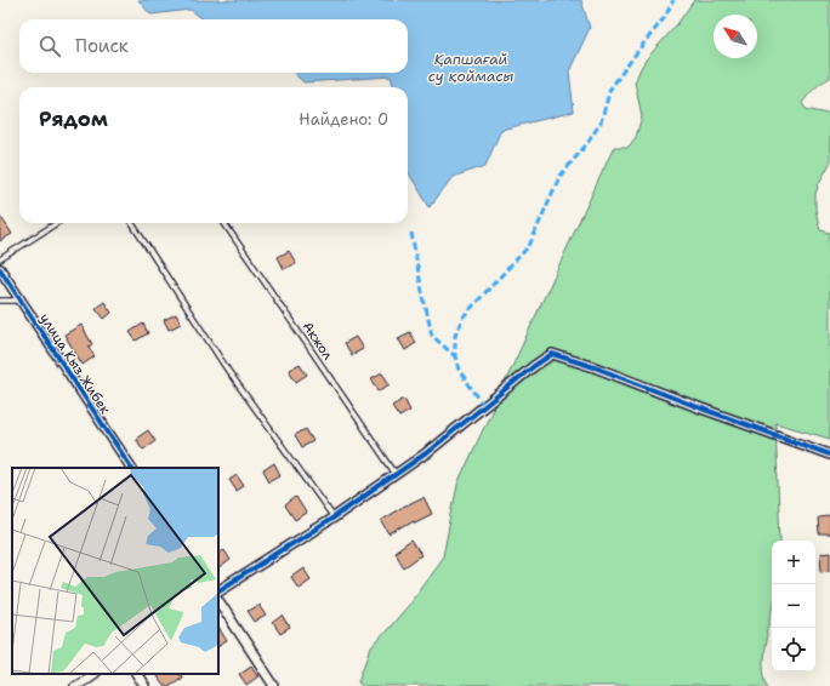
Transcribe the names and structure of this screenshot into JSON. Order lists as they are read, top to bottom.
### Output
{
  "streets": {
    "street": ["улица Кыз Жибек"],
    "lane": ["Акжол"]
  },
  "water": ["Қапшағай су қоймасы"],
  "north": "top left",
  "page": {
    "search": "Поиск",
    "heading": ["Рядом", "Найдено: 0"],
    "map_buttons": ["+", "−"]
  }
}
